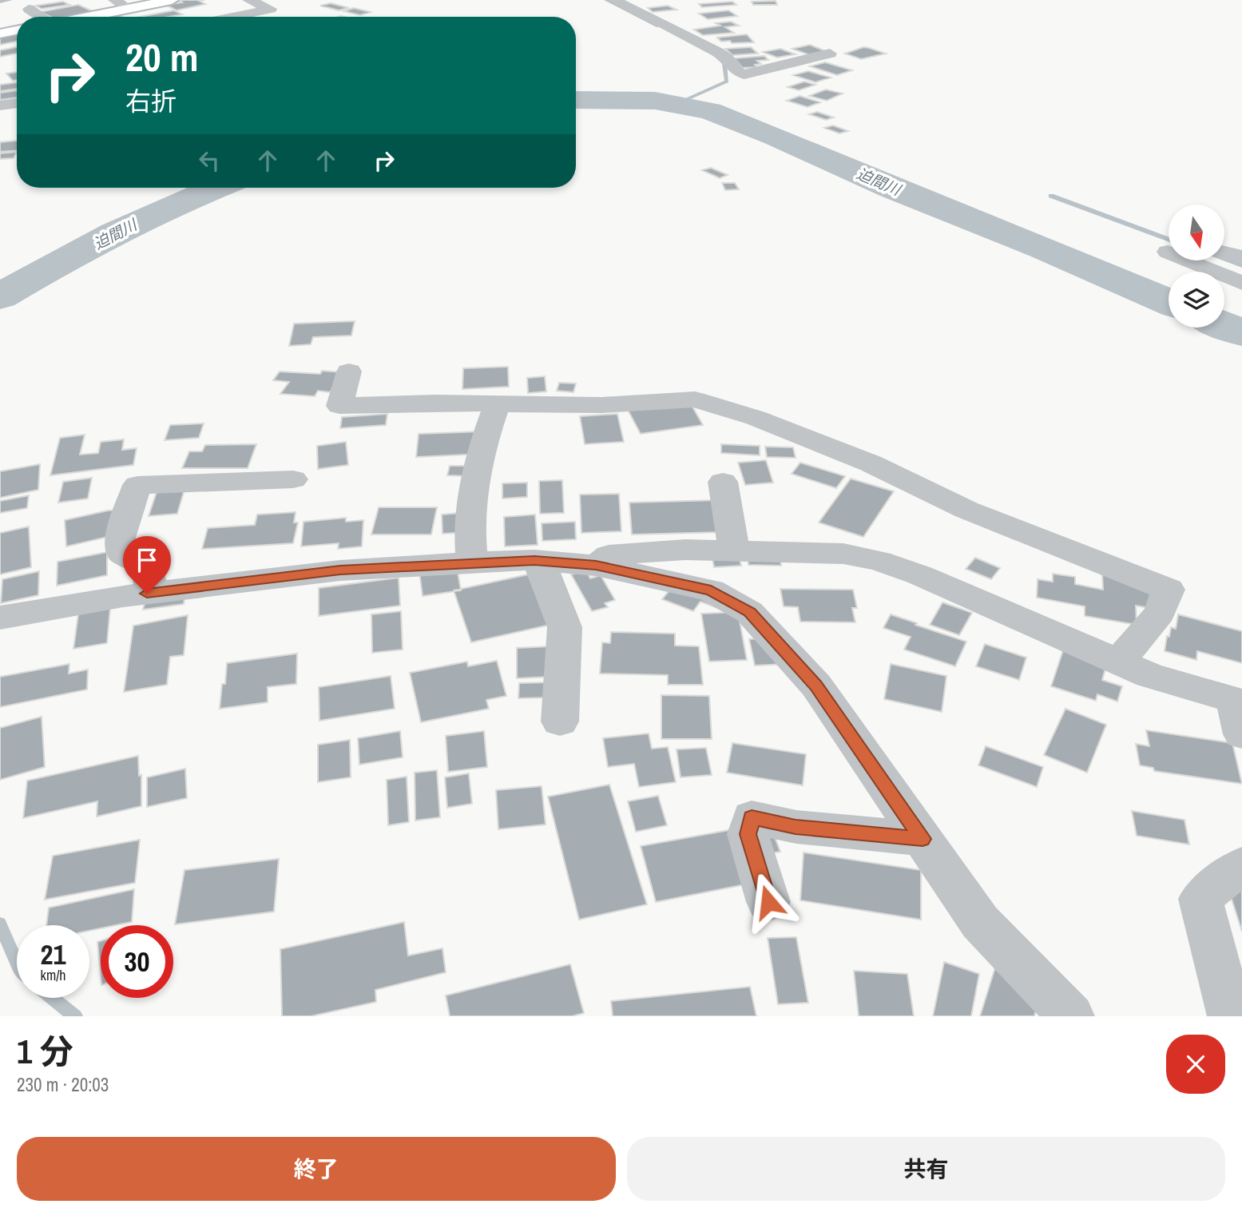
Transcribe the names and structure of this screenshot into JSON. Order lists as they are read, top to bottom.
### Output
{
  "water": ["迫間川"],
  "north": "bottom",
  "page": {
    "turn": ["20 m", "右折"],
    "speed": "21 km/h",
    "limit": "30",
    "heading": ["1 分", "230 m · 20:03"],
    "buttons": ["終了", "共有"]
  }
}
